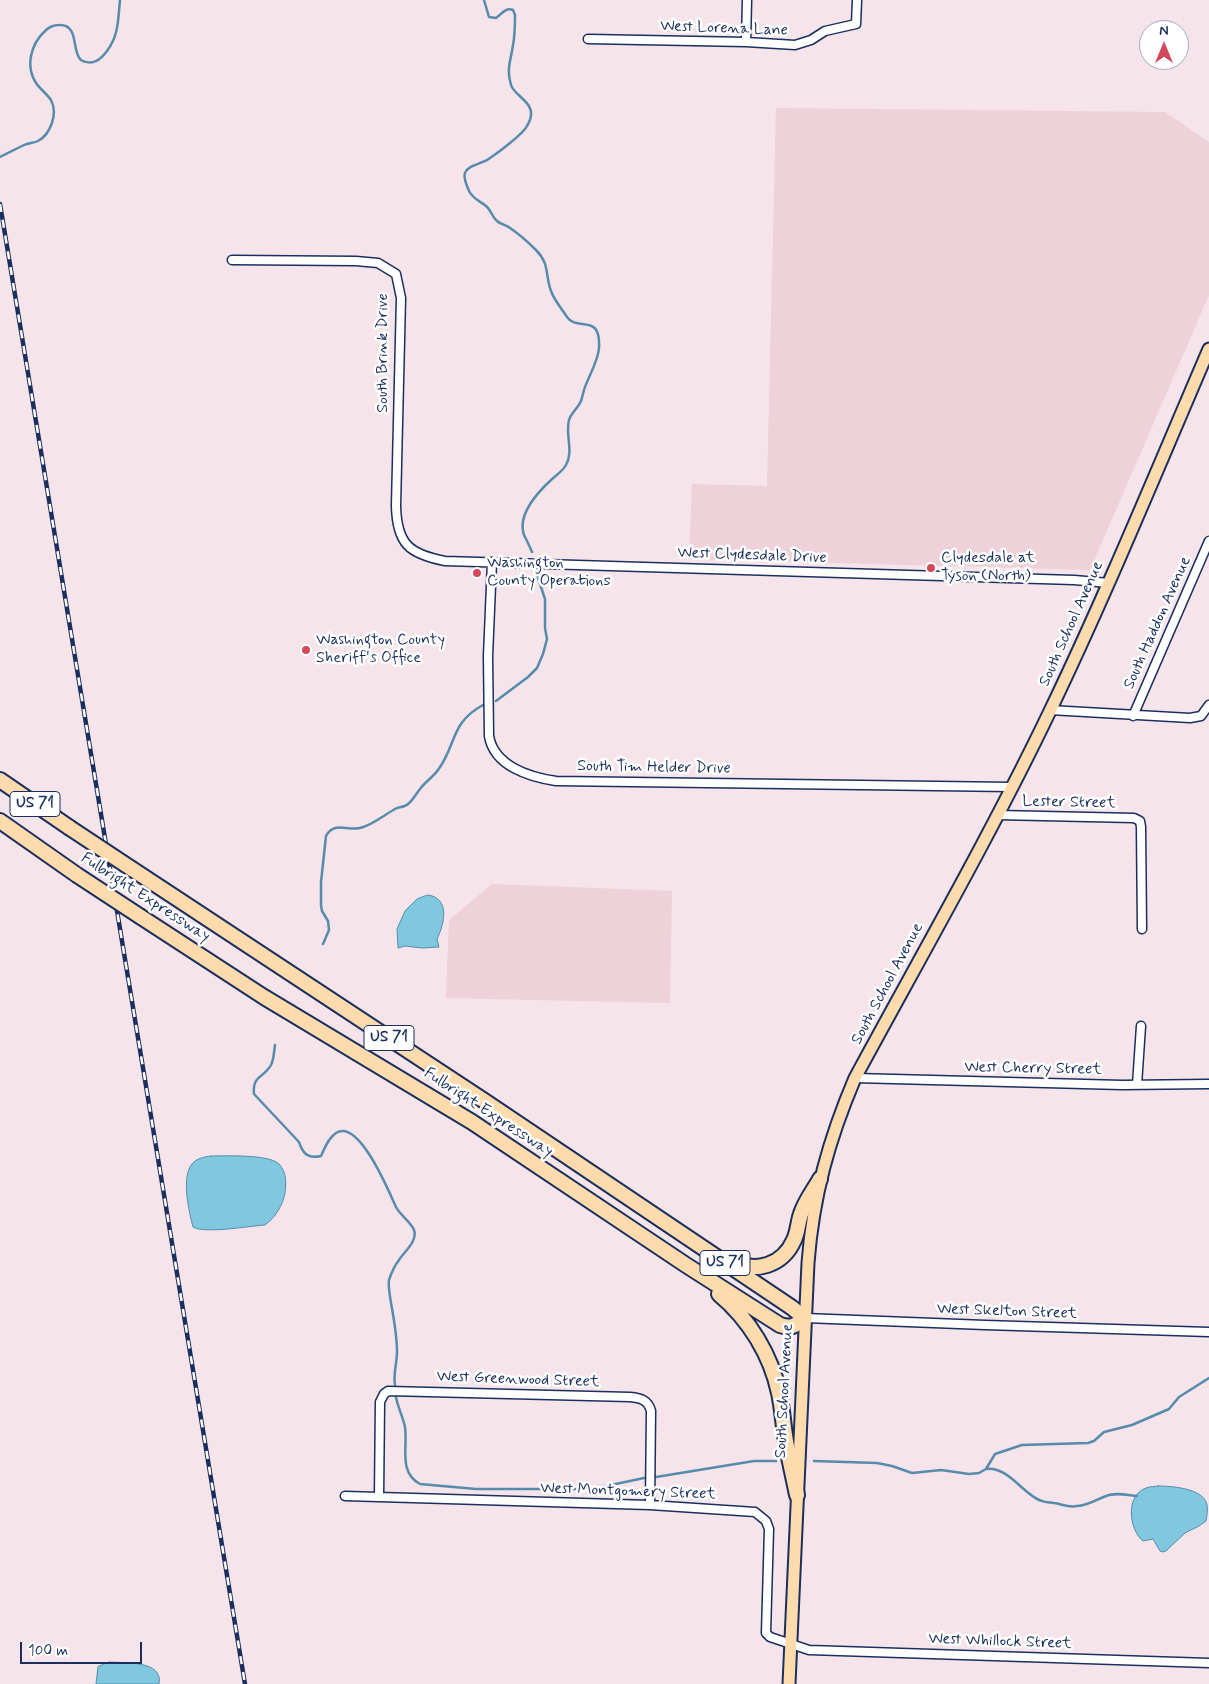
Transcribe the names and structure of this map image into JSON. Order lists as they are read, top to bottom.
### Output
{
  "streets": {
    "highway": ["US 71", "Fulbright Expressway"],
    "main road": ["South School Avenue"],
    "street": [
      "West Lorena Lane",
      "South Brink Drive",
      "West Clydesdale Drive",
      "South Haddon Avenue",
      "South Tim Helder Drive",
      "Lester Street",
      "West Cherry Street",
      "West Skelton Street",
      "West Greenwood Street",
      "West Montgomery Street",
      "West Whillock Street"
    ]
  },
  "crossings": [
    ["South Brink Drive", "West Clydesdale Drive"],
    ["West Clydesdale Drive", "South School Avenue"],
    ["West Clydesdale Drive", "South Tim Helder Drive"],
    ["South School Avenue", "South Tim Helder Drive"],
    ["South School Avenue", "Lester Street"],
    ["South School Avenue", "US 71"],
    ["South School Avenue", "Fulbright Expressway"],
    ["South School Avenue", "West Cherry Street"],
    ["South School Avenue", "West Skelton Street"],
    ["South School Avenue", "West Montgomery Street"],
    ["South School Avenue", "West Whillock Street"],
    ["US 71", "Fulbright Expressway"],
    ["US 71", "West Skelton Street"],
    ["Fulbright Expressway", "West Skelton Street"],
    ["West Greenwood Street", "West Montgomery Street"],
    ["West Montgomery Street", "West Whillock Street"]
  ],
  "places": ["Clydesdale at Tyson (North)", "Washington County Operations", "Washington County Sheriff's Office"],
  "scale_bar": "100 m",
  "north": "top"
}
